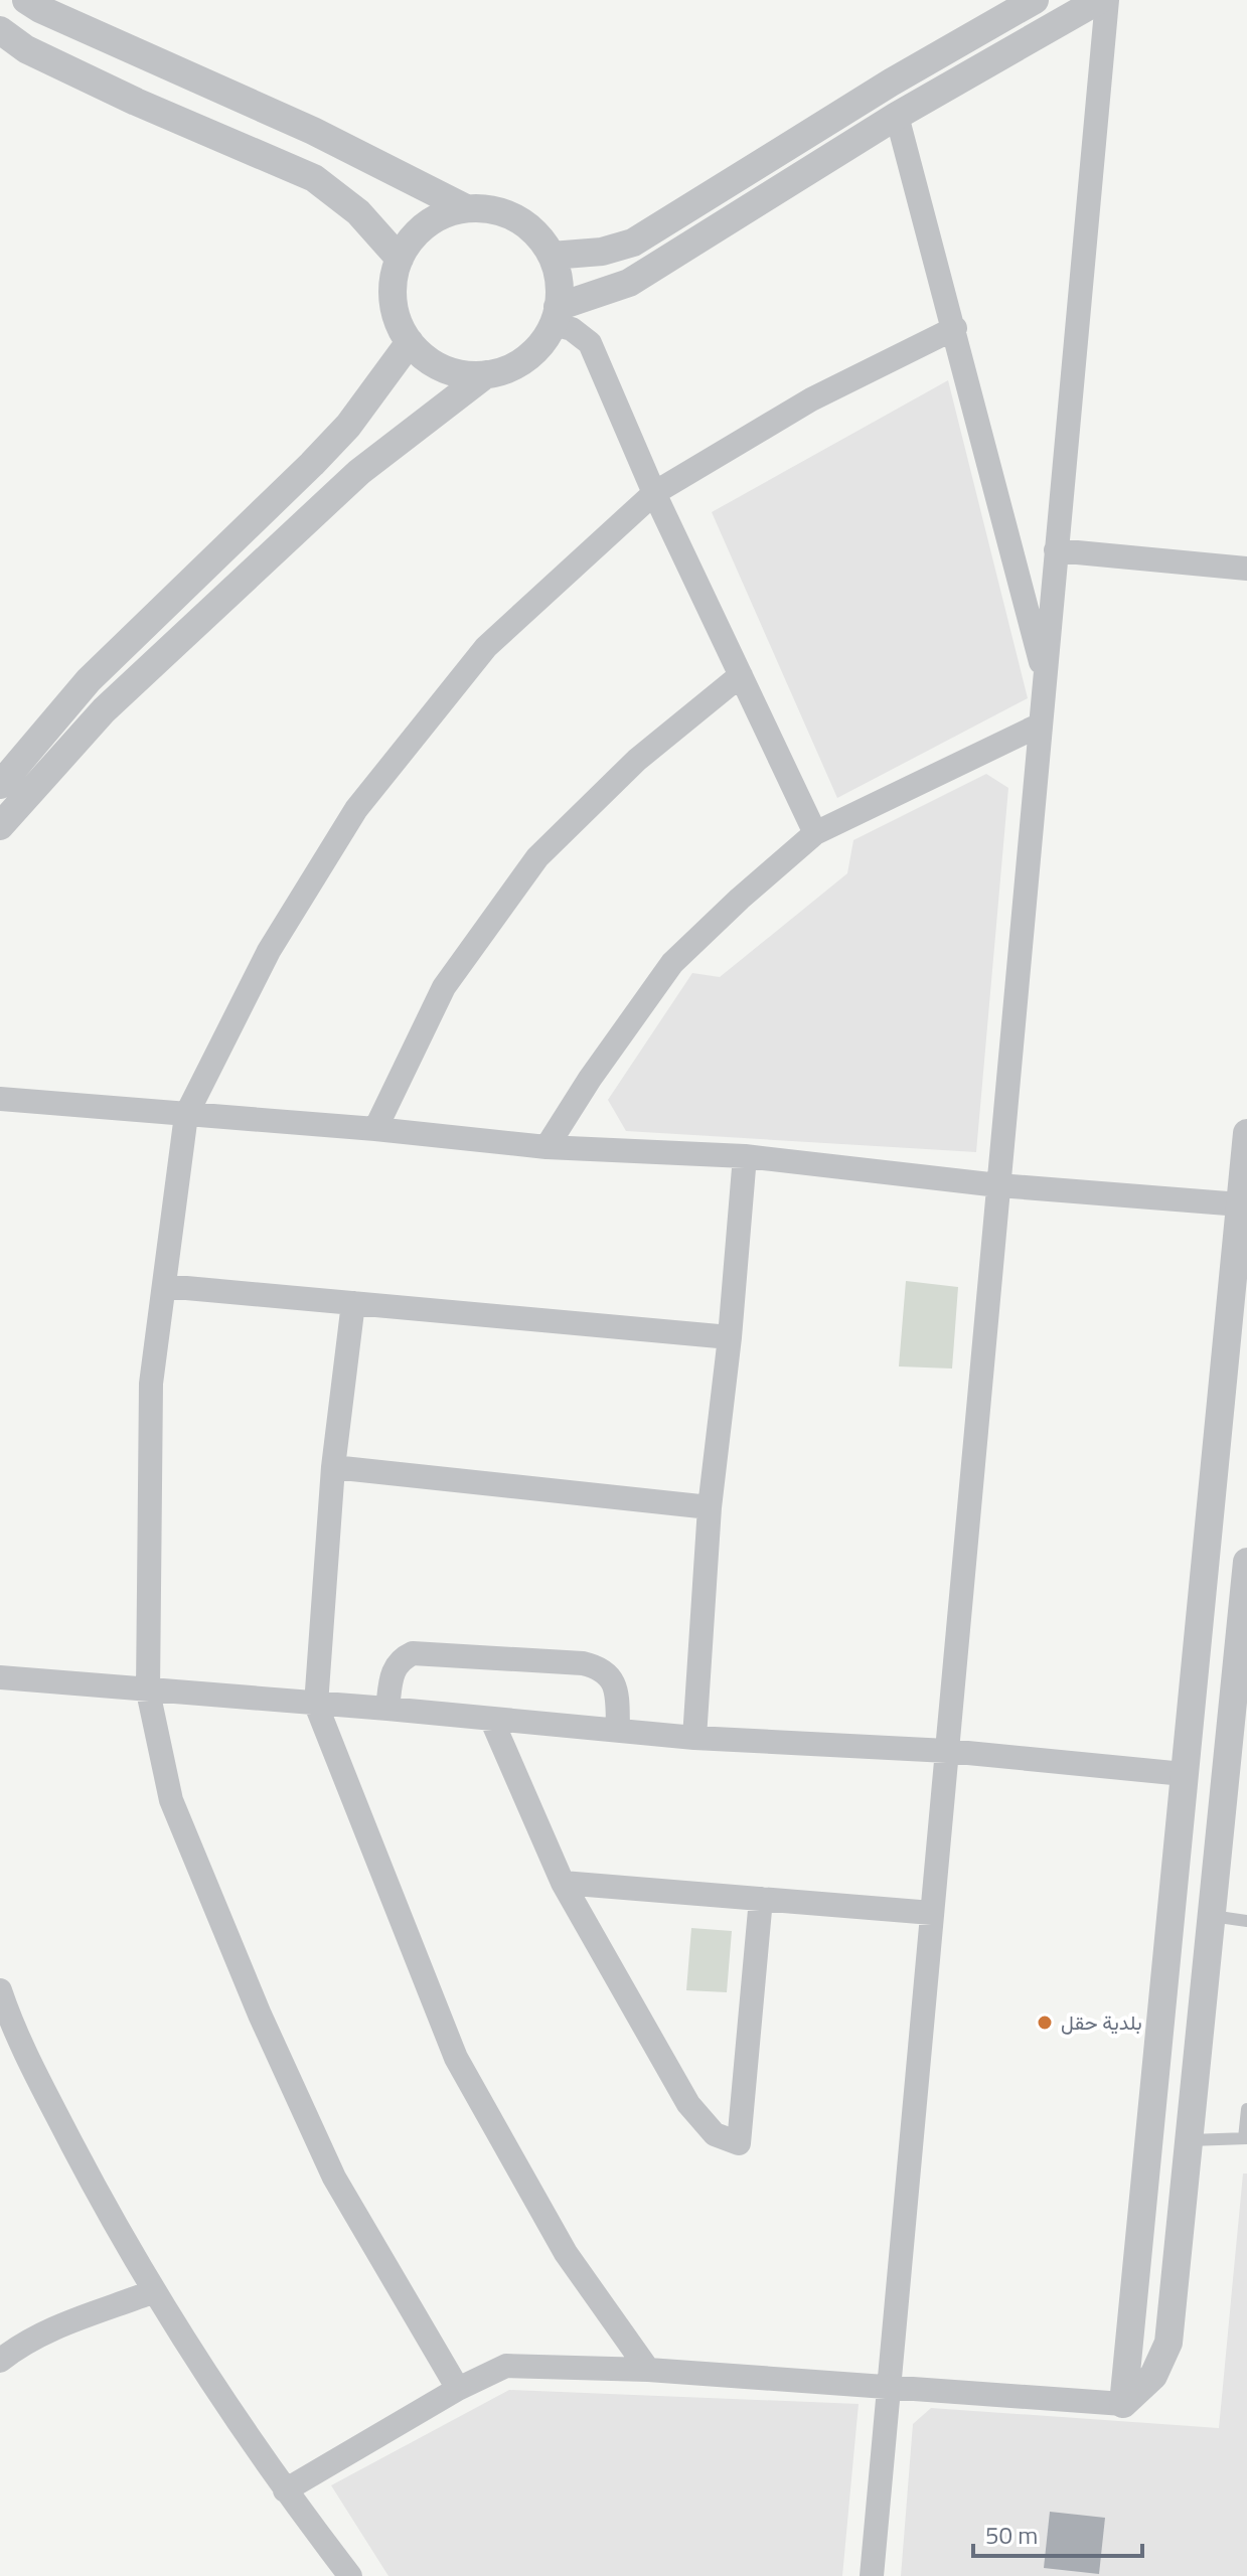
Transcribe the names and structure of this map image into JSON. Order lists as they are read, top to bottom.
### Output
{
  "places": ["بلدية حقل"],
  "scale_bar": "50 m"
}
